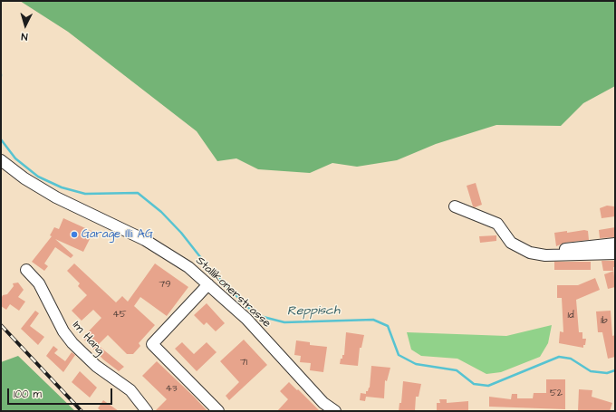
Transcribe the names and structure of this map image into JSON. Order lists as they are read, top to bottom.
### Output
{
  "streets": {
    "street": ["Stallikonerstrasse", "Im Hang"]
  },
  "water": ["Reppisch"],
  "places": ["Garage Illi AG"],
  "house_numbers": [
    "79",
    "45",
    "1d",
    "1b",
    "71",
    "43",
    "52"
  ],
  "scale_bar": "100 m",
  "north": "bottom"
}
